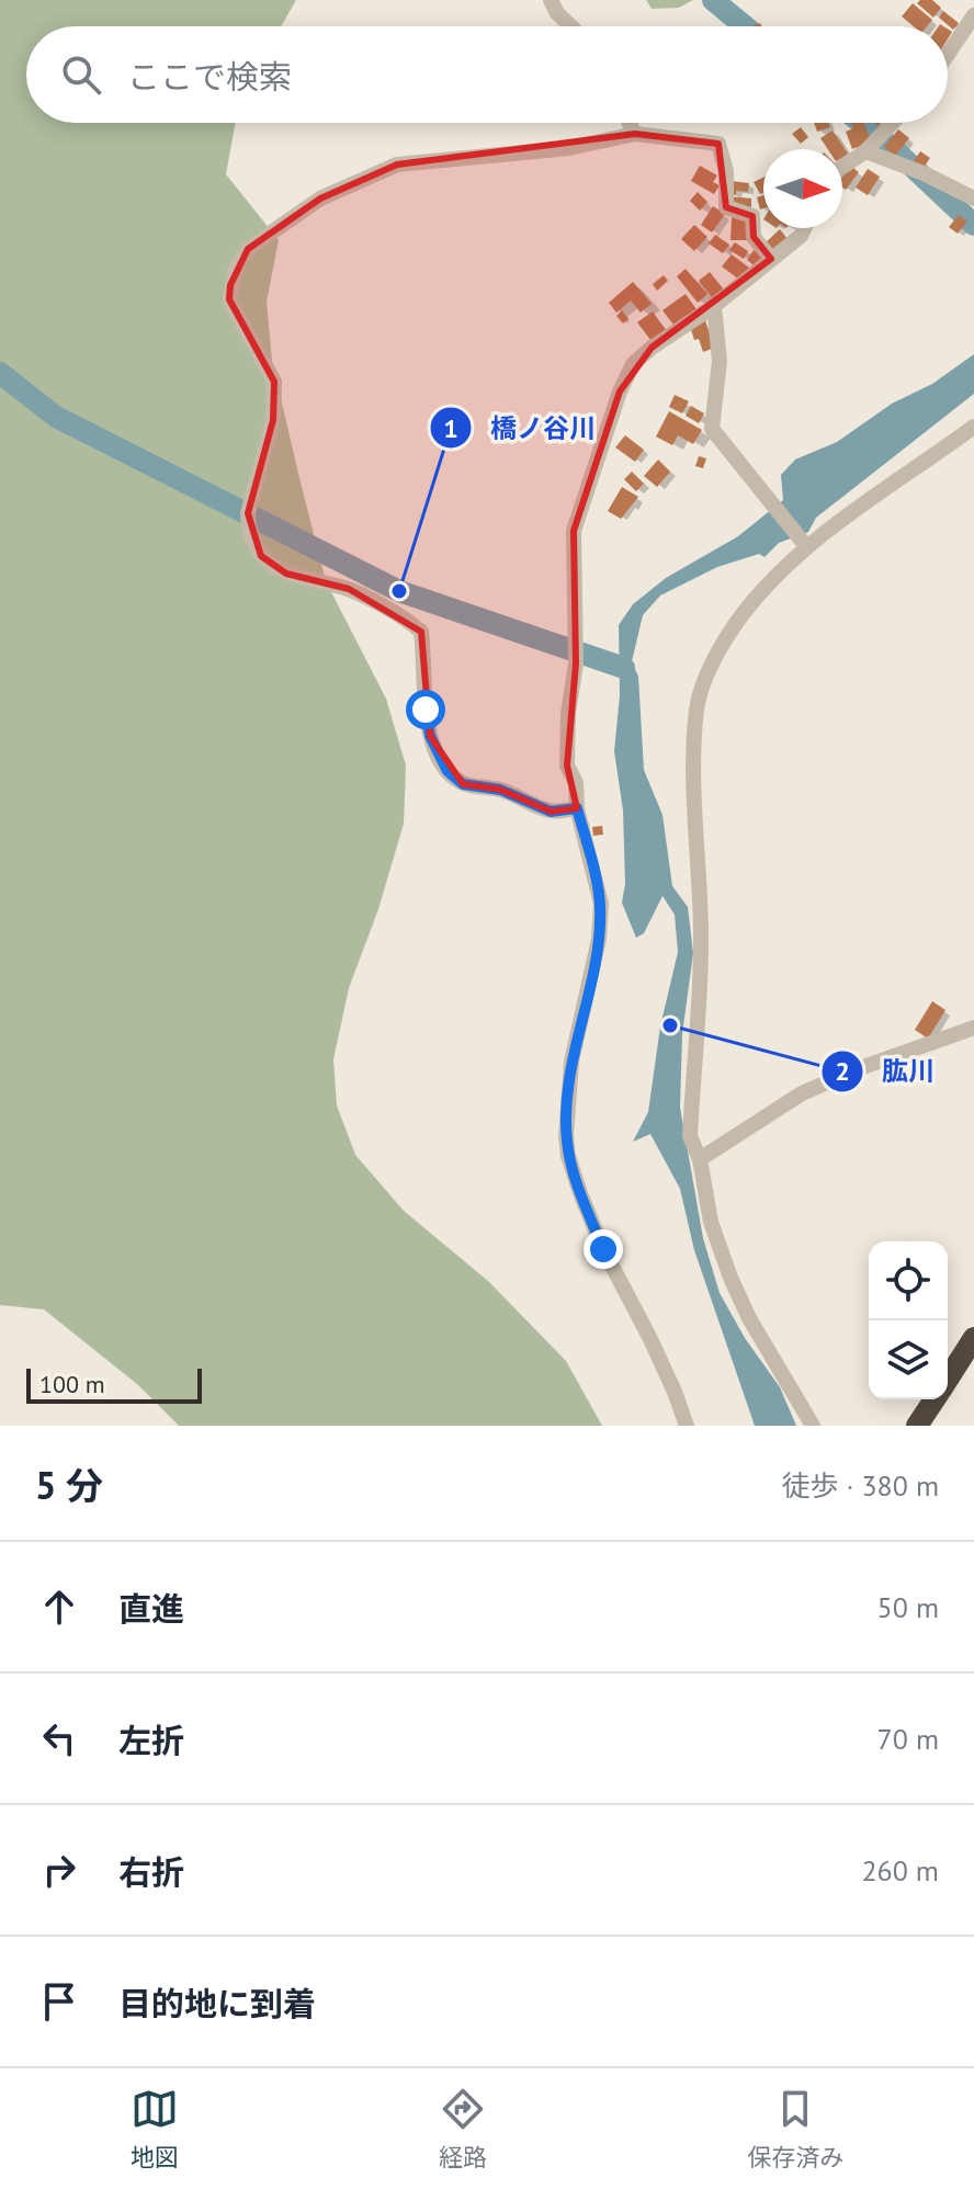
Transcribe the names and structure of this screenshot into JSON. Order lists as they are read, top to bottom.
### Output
{
  "places": ["橋ノ谷川", "肱川"],
  "scale_bar": "100 m",
  "north": "right",
  "page": {
    "search": "ここで検索",
    "scale": "100 m",
    "heading": ["5 分", "徒歩 · 380 m"],
    "list": [
      ["直進", "50 m"],
      ["左折", "70 m"],
      ["右折", "260 m"],
      "目的地に到着"
    ],
    "nav": ["地図", "経路", "保存済み"]
  }
}
